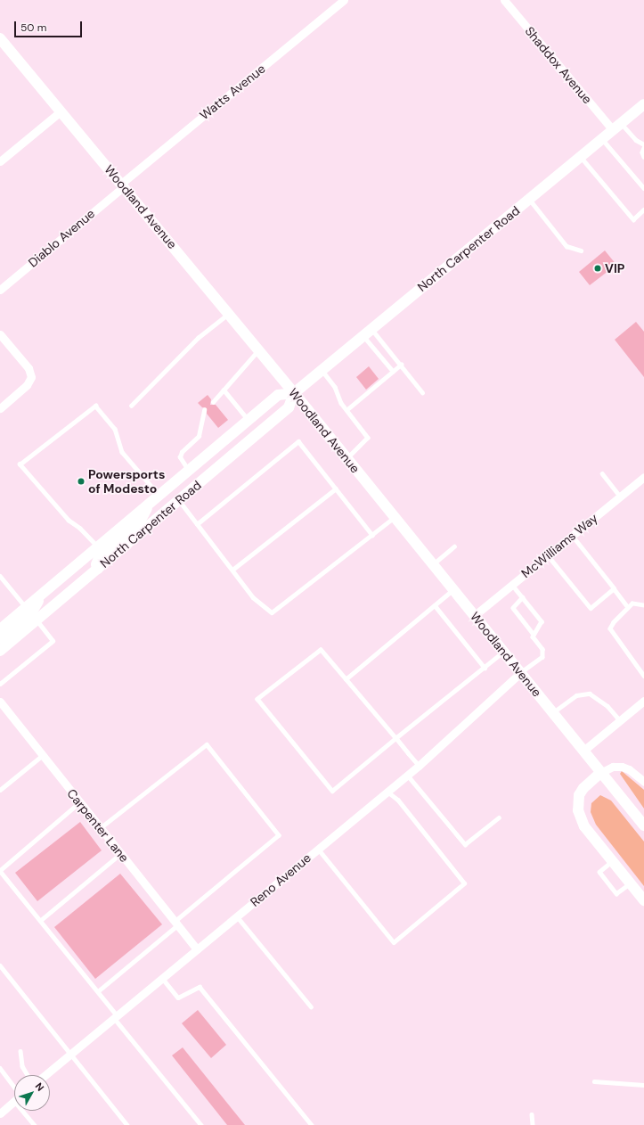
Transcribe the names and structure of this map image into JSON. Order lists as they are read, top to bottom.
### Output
{
  "streets": {
    "main road": ["Woodland Avenue", "North Carpenter Road"],
    "street": [
      "Shaddox Avenue",
      "Watts Avenue",
      "Diablo Avenue",
      "McWilliams Way",
      "Carpenter Lane",
      "Reno Avenue"
    ]
  },
  "crossings": [
    ["Shaddox Avenue", "North Carpenter Road"],
    ["Watts Avenue", "Woodland Avenue"],
    ["Watts Avenue", "Diablo Avenue"],
    ["Woodland Avenue", "Diablo Avenue"],
    ["Woodland Avenue", "North Carpenter Road"],
    ["Woodland Avenue", "McWilliams Way"],
    ["Woodland Avenue", "Reno Avenue"],
    ["Carpenter Lane", "Reno Avenue"]
  ],
  "places": ["VIP", "Powersports of Modesto"],
  "scale_bar": "50 m",
  "north": "top right"
}
